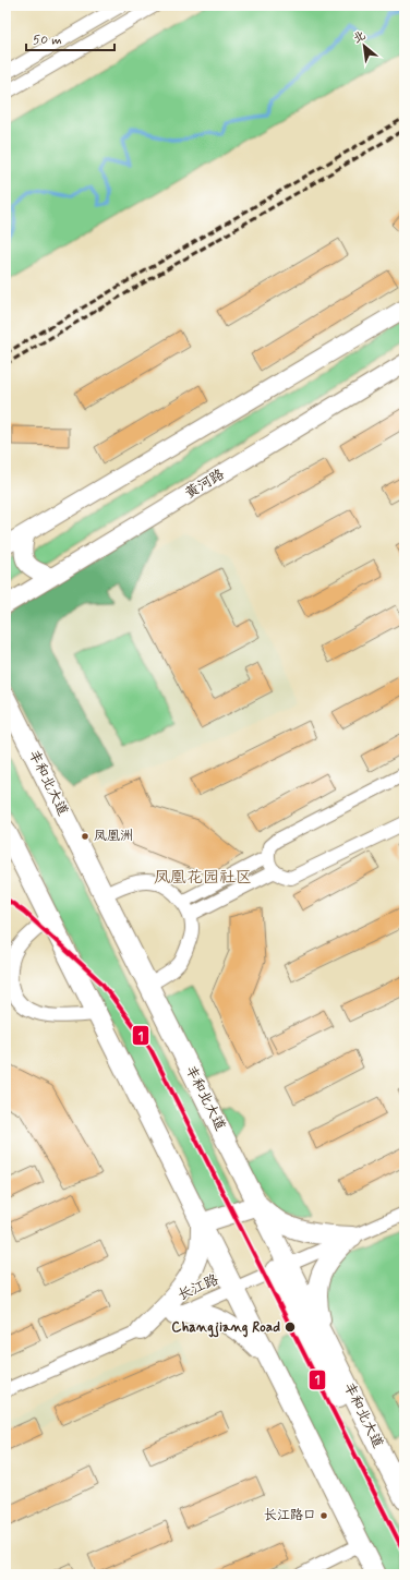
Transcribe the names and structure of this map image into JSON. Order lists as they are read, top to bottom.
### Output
{
  "streets": {
    "highway": ["丰和北大道"],
    "main road": ["黄河路"],
    "street": ["长江路"]
  },
  "crossings": [
    ["丰和北大道", "长江路"]
  ],
  "districts": ["凤凰花园社区"],
  "places": ["凤凰洲", "Changjiang Road", "长江路口"],
  "lines": ["transit line 1"],
  "scale_bar": "50 m",
  "north": "top left"
}
